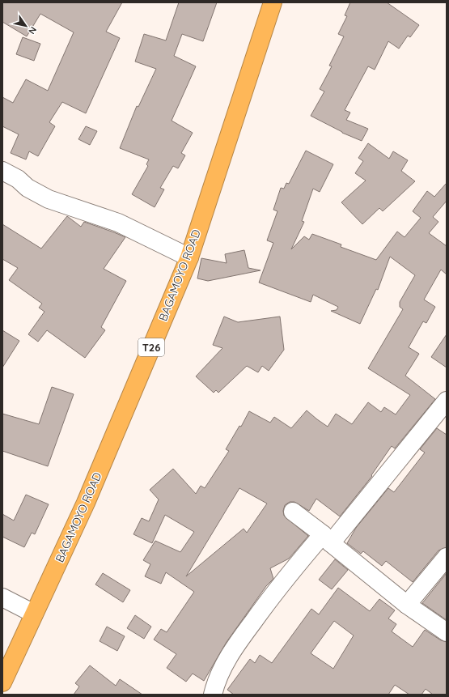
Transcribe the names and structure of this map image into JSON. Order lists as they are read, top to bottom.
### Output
{
  "streets": {
    "highway": ["BAGAMOYO ROAD", "T26"]
  },
  "north": "bottom right"
}
